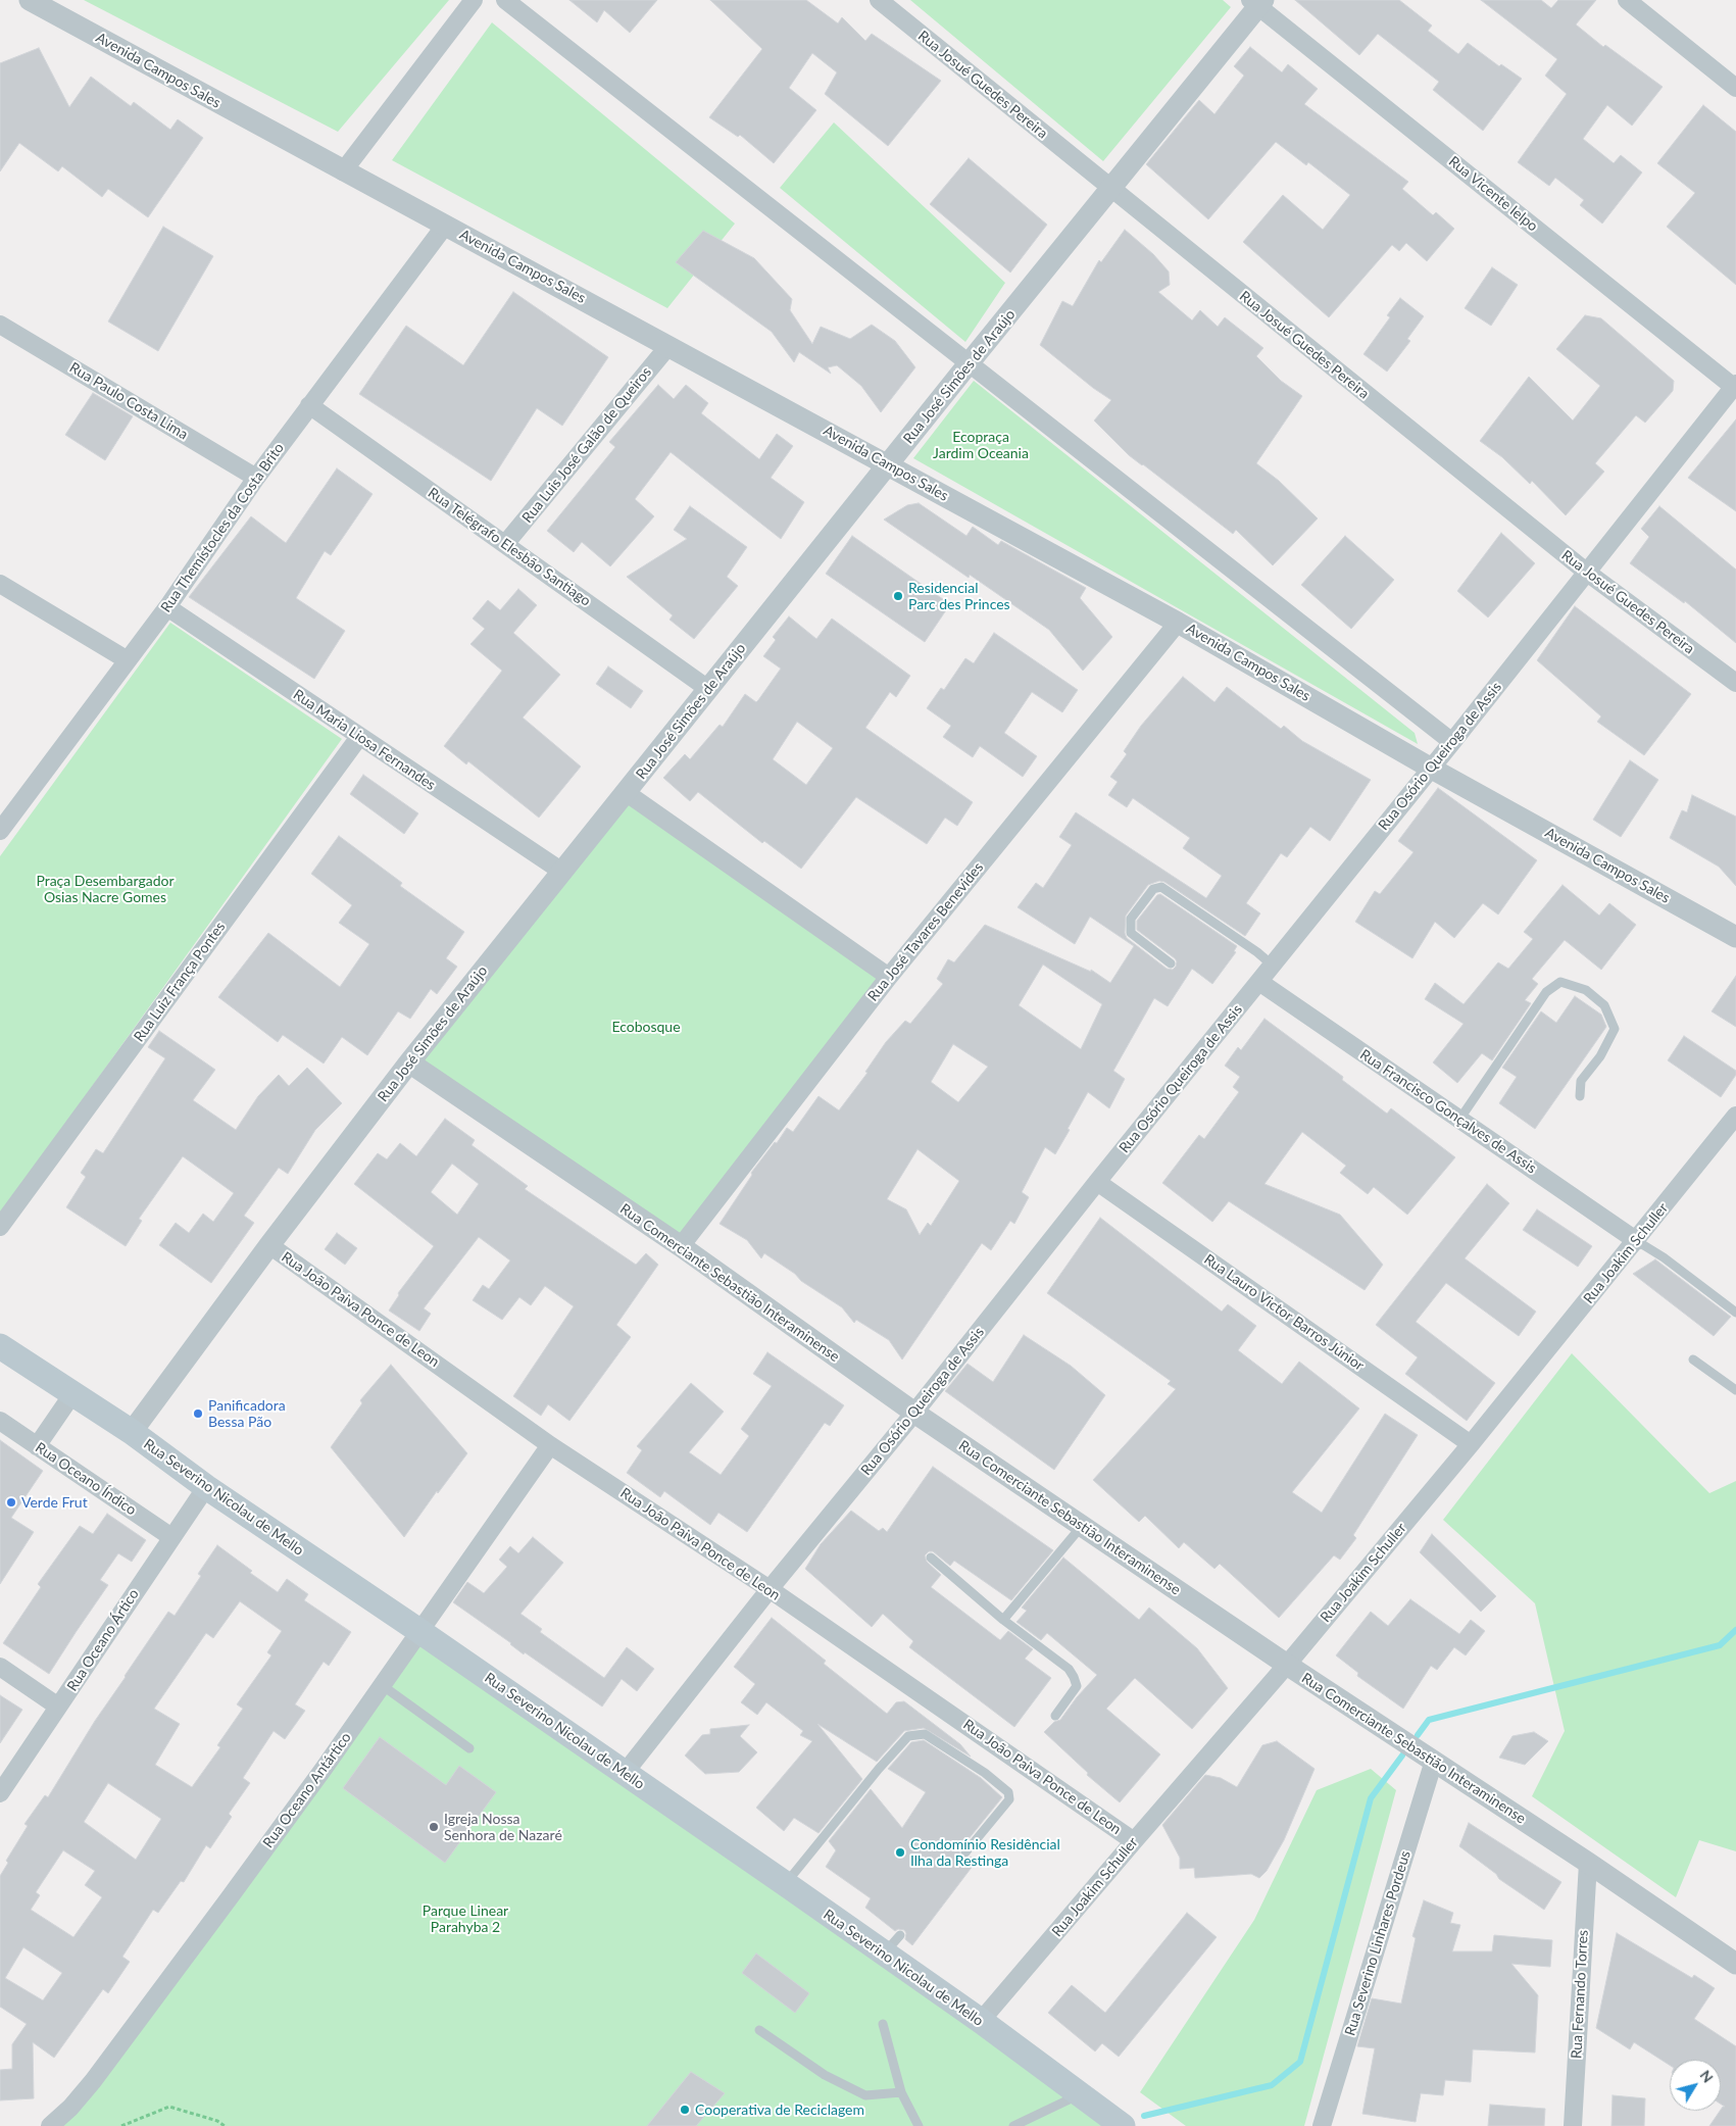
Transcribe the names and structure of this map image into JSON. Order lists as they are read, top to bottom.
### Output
{
  "streets": {
    "main road": ["Rua Severino Nicolau de Mello"],
    "street": [
      "Avenida Campos Sales",
      "Rua Josué Guedes Pereira",
      "Rua Vicente Ielpo",
      "Rua José Simões de Araújo",
      "Rua Paulo Costa Lima",
      "Rua Luis José Galão de Queiros",
      "Rua Themístocles da Costa Brito",
      "Rua Telégrafo Elesbão Santiago",
      "Rua Maria Liosa Fernandes",
      "Rua Osório Queiroga de Assis",
      "Rua José Tavares Benevides",
      "Rua Luiz França Pontes",
      "Rua Francisco Gonçalves de Assis",
      "Rua Joakim Schuller",
      "Rua Comerciante Sebastião Interaminense",
      "Rua João Paiva Ponce de Leon",
      "Rua Lauro Victor Barros Júnior",
      "Rua Oceano Índico",
      "Rua Oceano Ártico",
      "Rua Oceano Antártico",
      "Rua Severino Linhares Pordeus",
      "Rua Fernando Torres"
    ]
  },
  "crossings": [
    ["Avenida Campos Sales", "Rua José Simões de Araújo"],
    ["Avenida Campos Sales", "Rua Luis José Galão de Queiros"],
    ["Avenida Campos Sales", "Rua Themístocles da Costa Brito"],
    ["Avenida Campos Sales", "Rua Osório Queiroga de Assis"],
    ["Avenida Campos Sales", "Rua José Tavares Benevides"],
    ["Rua Josué Guedes Pereira", "Rua José Simões de Araújo"],
    ["Rua Josué Guedes Pereira", "Rua Osório Queiroga de Assis"],
    ["Rua Vicente Ielpo", "Rua José Simões de Araújo"],
    ["Rua Vicente Ielpo", "Rua Osório Queiroga de Assis"],
    ["Rua José Simões de Araújo", "Rua Telégrafo Elesbão Santiago"],
    ["Rua José Simões de Araújo", "Rua Maria Liosa Fernandes"],
    ["Rua José Simões de Araújo", "Rua Comerciante Sebastião Interaminense"],
    ["Rua José Simões de Araújo", "Rua João Paiva Ponce de Leon"],
    ["Rua José Simões de Araújo", "Rua Severino Nicolau de Mello"],
    ["Rua Paulo Costa Lima", "Rua Themístocles da Costa Brito"],
    ["Rua Luis José Galão de Queiros", "Rua Telégrafo Elesbão Santiago"],
    ["Rua Themístocles da Costa Brito", "Rua Telégrafo Elesbão Santiago"],
    ["Rua Themístocles da Costa Brito", "Rua Maria Liosa Fernandes"],
    ["Rua Maria Liosa Fernandes", "Rua Luiz França Pontes"],
    ["Rua Osório Queiroga de Assis", "Rua Francisco Gonçalves de Assis"],
    ["Rua Osório Queiroga de Assis", "Rua Comerciante Sebastião Interaminense"],
    ["Rua Osório Queiroga de Assis", "Rua João Paiva Ponce de Leon"],
    ["Rua Osório Queiroga de Assis", "Rua Lauro Victor Barros Júnior"],
    ["Rua Osório Queiroga de Assis", "Rua Severino Nicolau de Mello"],
    ["Rua José Tavares Benevides", "Rua Comerciante Sebastião Interaminense"],
    ["Rua Francisco Gonçalves de Assis", "Rua Joakim Schuller"],
    ["Rua Joakim Schuller", "Rua Comerciante Sebastião Interaminense"],
    ["Rua Joakim Schuller", "Rua João Paiva Ponce de Leon"],
    ["Rua Joakim Schuller", "Rua Lauro Victor Barros Júnior"],
    ["Rua Joakim Schuller", "Rua Severino Nicolau de Mello"],
    ["Rua Comerciante Sebastião Interaminense", "Rua Severino Linhares Pordeus"],
    ["Rua Comerciante Sebastião Interaminense", "Rua Fernando Torres"],
    ["Rua João Paiva Ponce de Leon", "Rua Oceano Antártico"],
    ["Rua Oceano Índico", "Rua Oceano Ártico"],
    ["Rua Severino Nicolau de Mello", "Rua Oceano Ártico"],
    ["Rua Severino Nicolau de Mello", "Rua Oceano Antártico"]
  ],
  "parks": [
    "Ecopraça Jardim Oceania",
    "Praça Desembargador Osias Nacre Gomes",
    "Ecobosque",
    "Parque Linear Parahyba 2"
  ],
  "places": [
    "Residencial Parc des Princes",
    "Panificadora Bessa Pão",
    "Verde Frut",
    "Igreja Nossa Senhora de Nazaré",
    "Condomínio Residêncial Ilha da Restinga",
    "Cooperativa de Reciclagem"
  ],
  "north": "top right"
}
